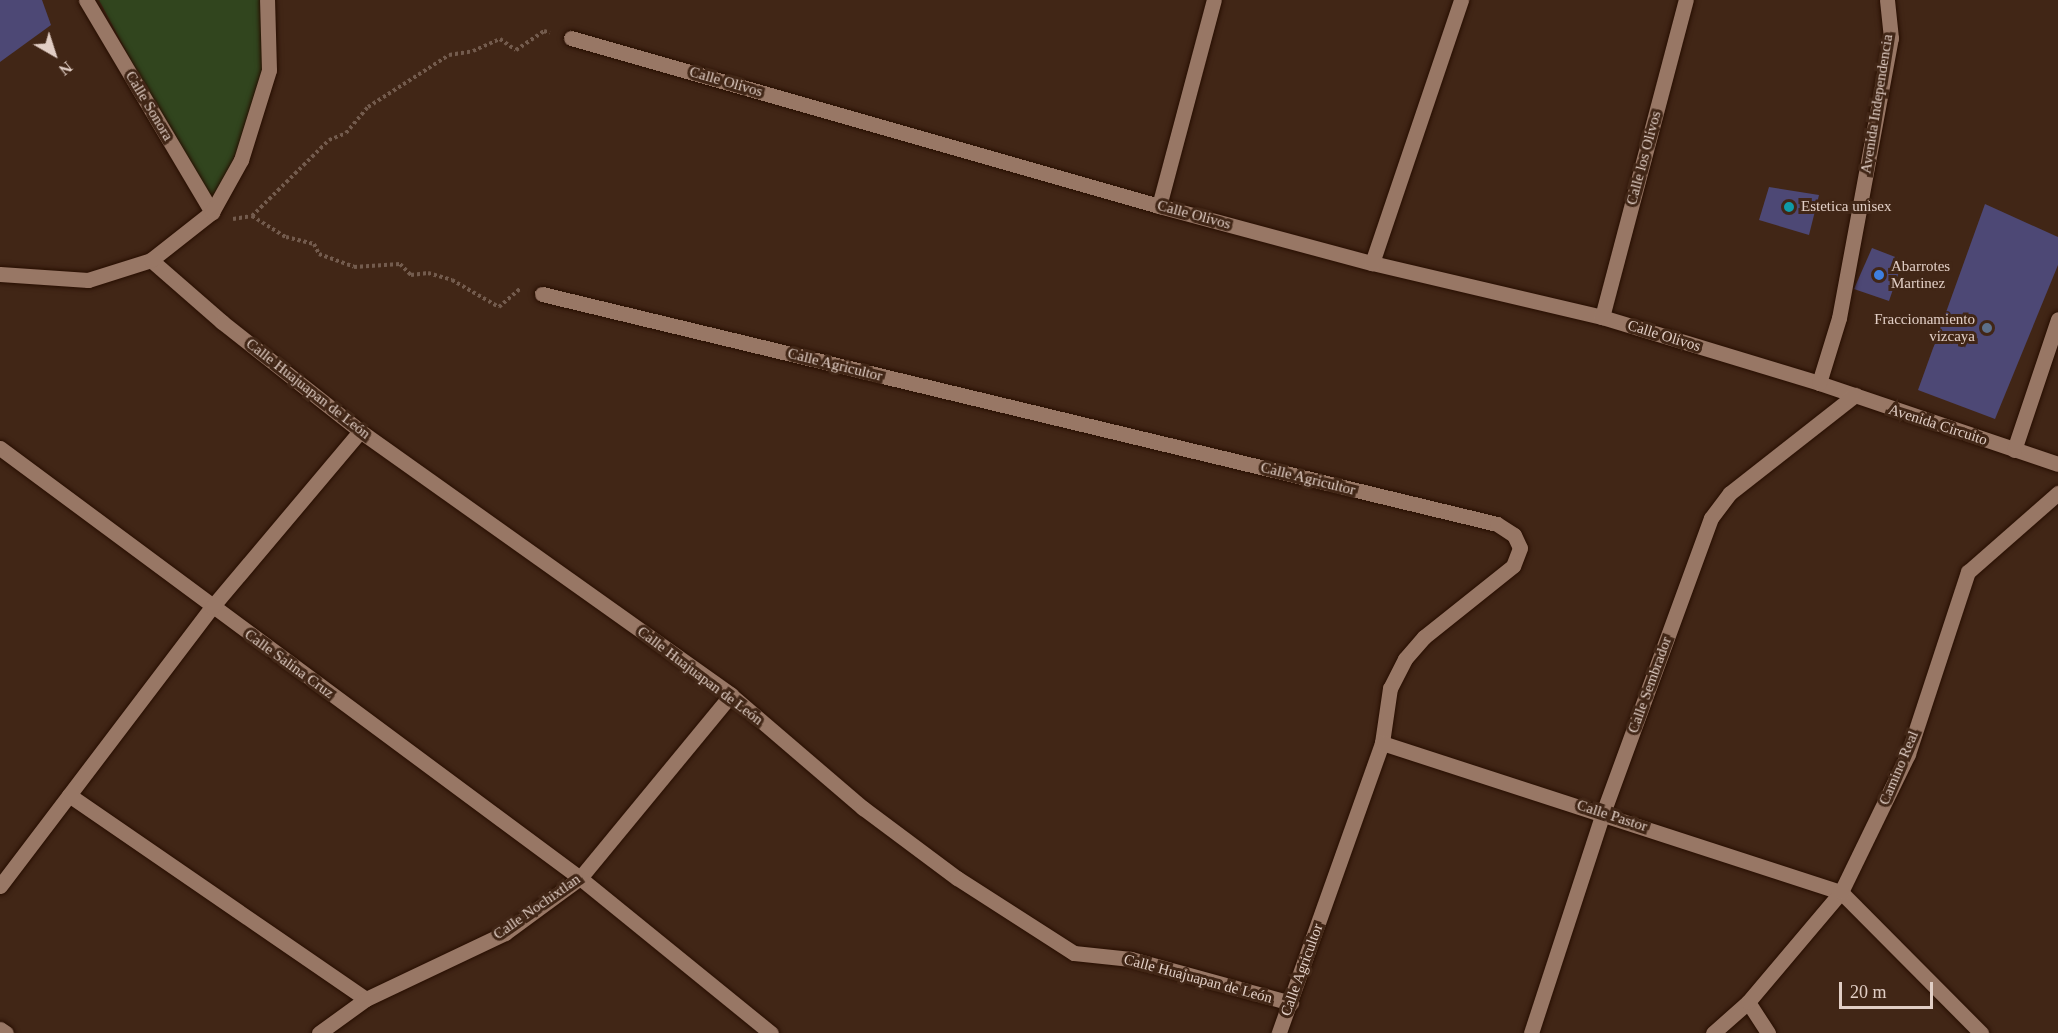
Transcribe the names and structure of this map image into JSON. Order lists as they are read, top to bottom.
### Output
{
  "streets": {
    "street": [
      "Calle Olivos",
      "Avenida Independencia",
      "Calle Sonora",
      "Calle los Olivos",
      "Calle Agricultor",
      "Calle Huajuapan de León",
      "Avenida Circuito",
      "Calle Salina Cruz",
      "Calle Sembrador",
      "Camino Real",
      "Calle Pastor",
      "Calle Nochixtlan"
    ]
  },
  "crossings": [
    ["Calle Olivos", "Avenida Independencia"],
    ["Calle Olivos", "Calle los Olivos"],
    ["Calle Olivos", "Avenida Circuito"],
    ["Avenida Independencia", "Avenida Circuito"],
    ["Calle Agricultor", "Calle Huajuapan de León"],
    ["Calle Agricultor", "Calle Pastor"],
    ["Calle Huajuapan de León", "Calle Nochixtlan"],
    ["Avenida Circuito", "Calle Sembrador"],
    ["Calle Salina Cruz", "Calle Nochixtlan"],
    ["Calle Sembrador", "Calle Pastor"],
    ["Camino Real", "Calle Pastor"]
  ],
  "places": ["Estetica unisex", "Abarrotes Martinez", "Fraccionamiento vizcaya"],
  "scale_bar": "20 m",
  "north": "bottom right"
}
